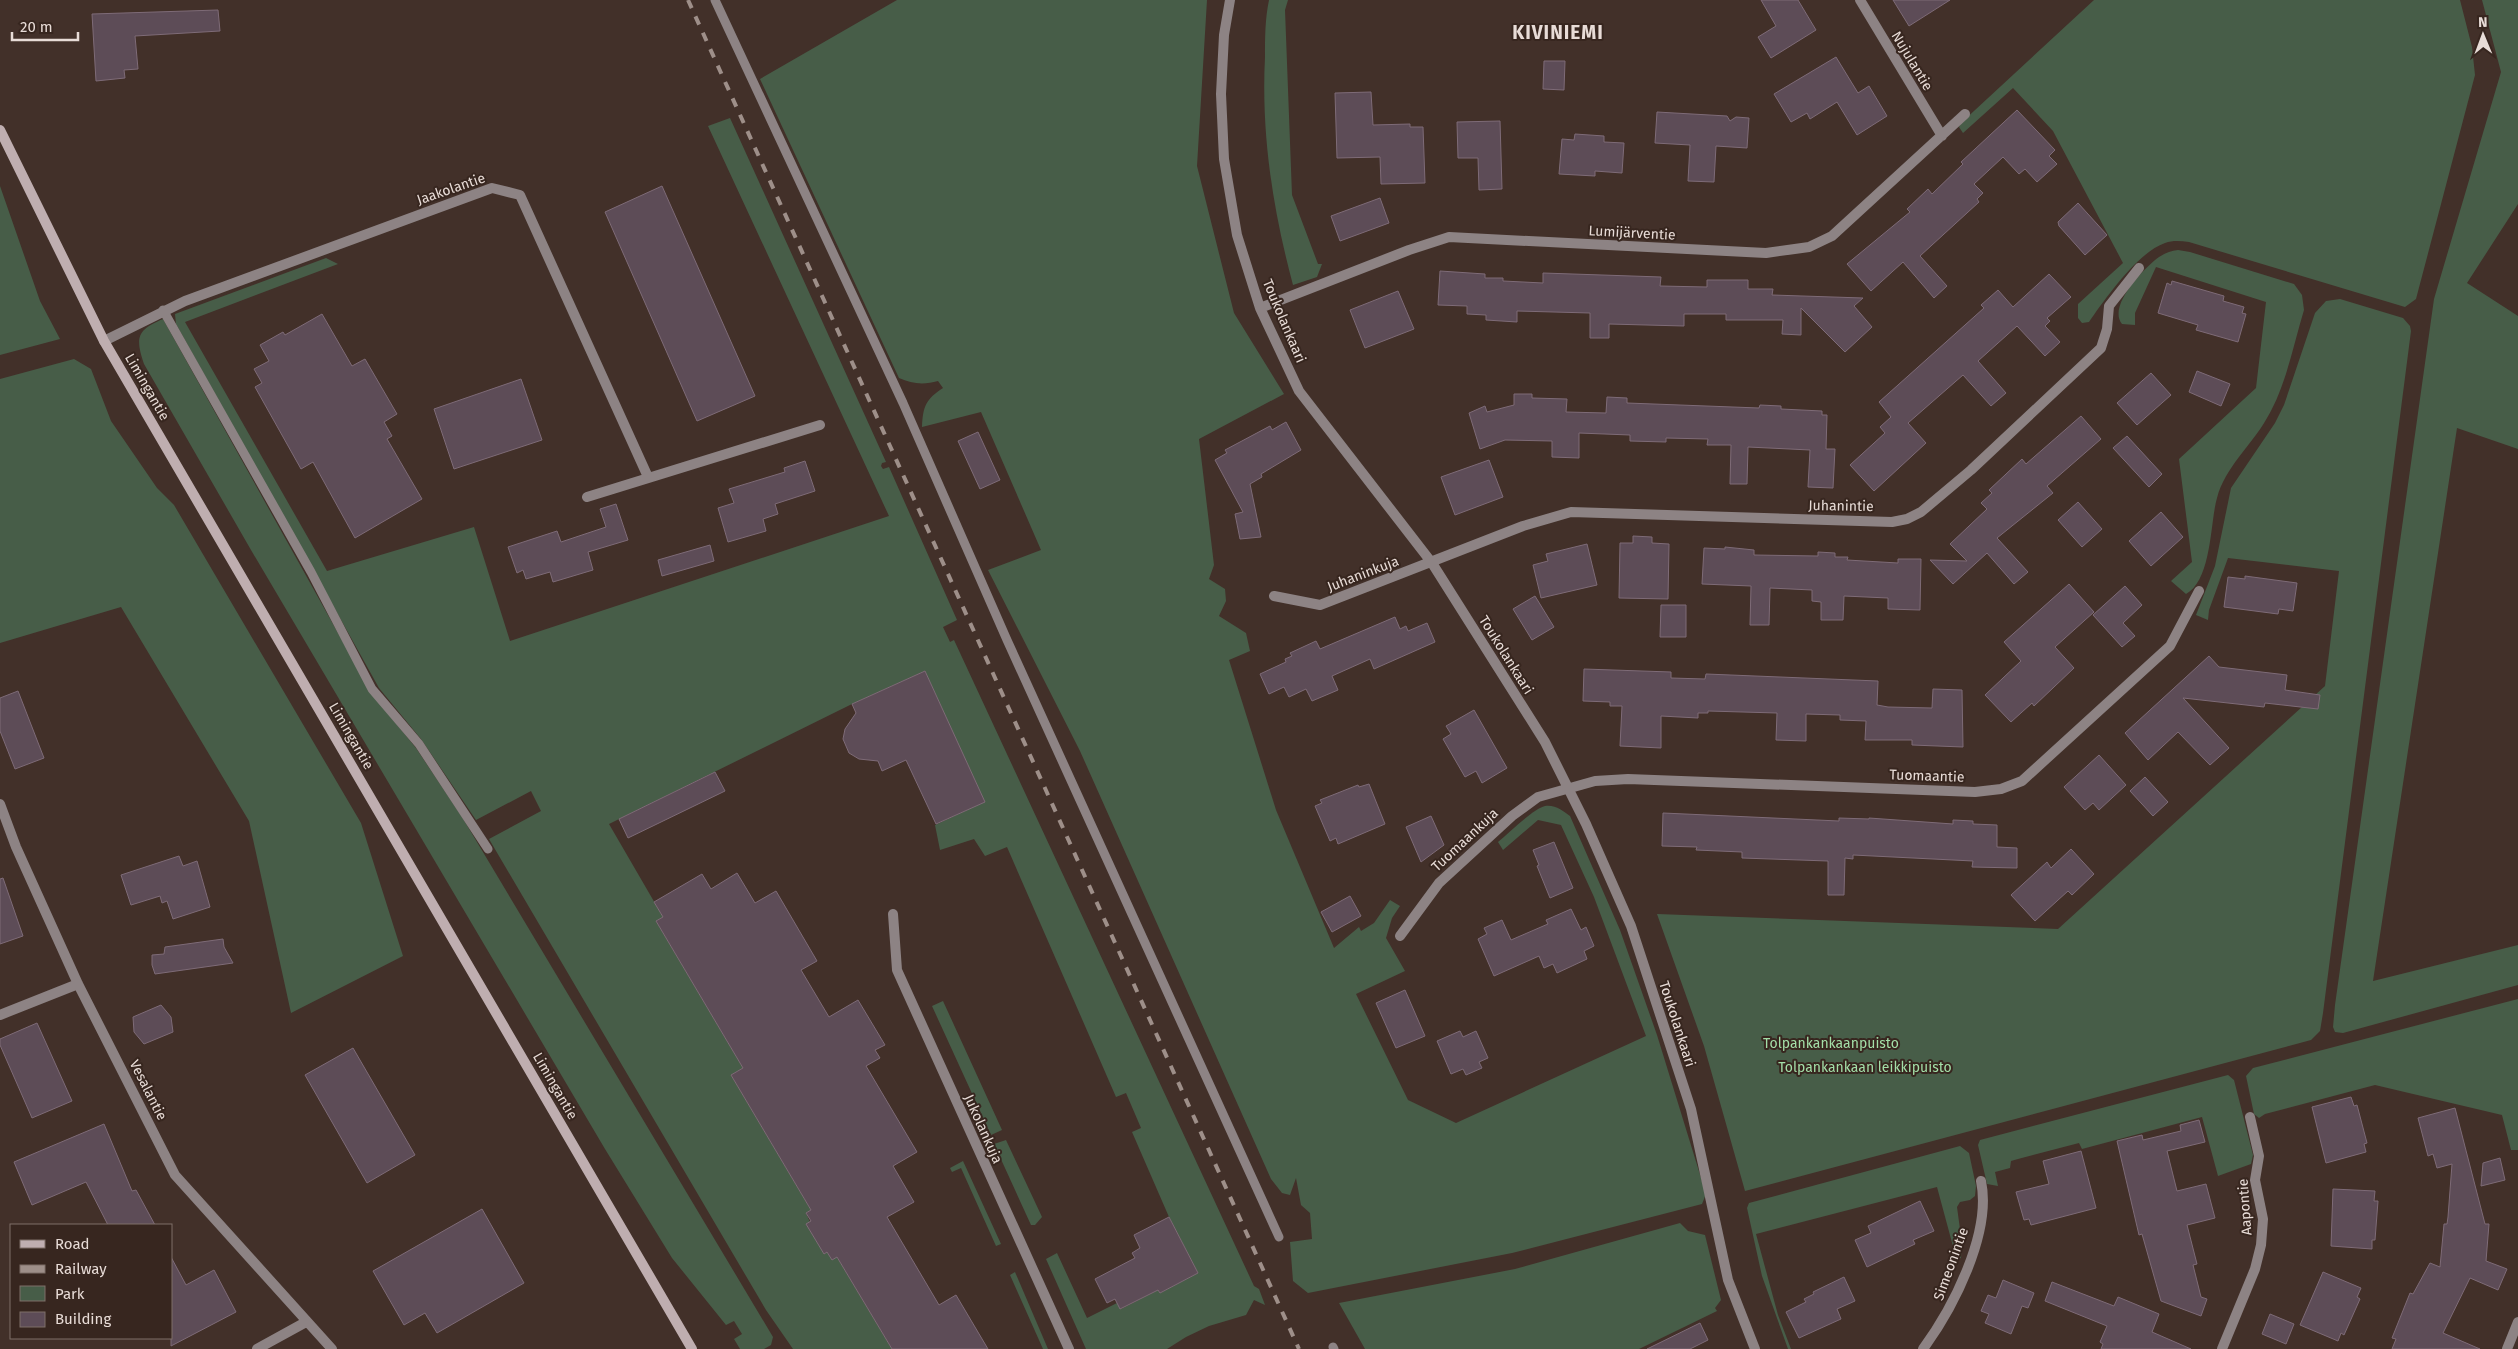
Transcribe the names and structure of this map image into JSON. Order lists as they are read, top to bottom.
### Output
{
  "streets": {
    "main road": ["Limingantie"],
    "street": [
      "Nujulantie",
      "Jaakolantie",
      "Lumijärventie",
      "Toukolankaari",
      "Juhanintie",
      "Juhaninkuja",
      "Tuomaantie",
      "Tuomaankuja",
      "Vesalantie",
      "Jukolankuja",
      "Aapontie",
      "Simeonintie"
    ]
  },
  "crossings": [
    ["Nujulantie", "Lumijärventie"],
    ["Jaakolantie", "Limingantie"],
    ["Lumijärventie", "Toukolankaari"],
    ["Toukolankaari", "Juhanintie"],
    ["Toukolankaari", "Juhaninkuja"],
    ["Toukolankaari", "Tuomaantie"],
    ["Toukolankaari", "Tuomaankuja"],
    ["Juhanintie", "Juhaninkuja"],
    ["Tuomaantie", "Tuomaankuja"]
  ],
  "districts": ["KIVINIEMI"],
  "parks": ["Tolpankankaanpuisto", "Tolpankankaan leikkipuisto"],
  "legend": [
    "Road",
    "Railway",
    "Park",
    "Building"
  ],
  "scale_bar": "20 m",
  "north": "top"
}
